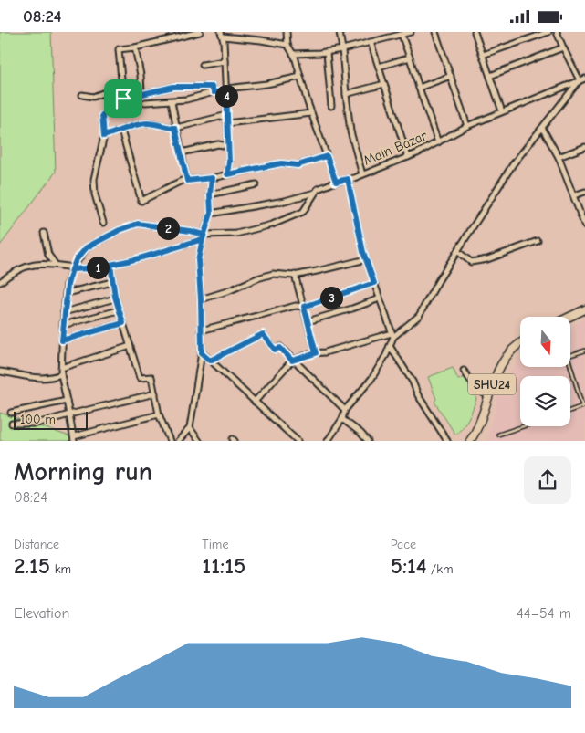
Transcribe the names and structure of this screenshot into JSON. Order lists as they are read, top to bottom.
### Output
{
  "streets": {
    "main road": ["SHU24"],
    "street": ["Main Bazar"]
  },
  "scale_bar": "100 m",
  "north": "bottom",
  "page": {
    "status": "08:24",
    "pins": [
      "4",
      "2",
      "1",
      "3"
    ],
    "scale": "100 m",
    "heading": ["Morning run", "08:24"],
    "stats": [
      ["Distance", "2.15 km"],
      ["Time", "11:15"],
      ["Pace", "5:14 /km"]
    ],
    "chart": ["Elevation", "44–54 m"]
  }
}
